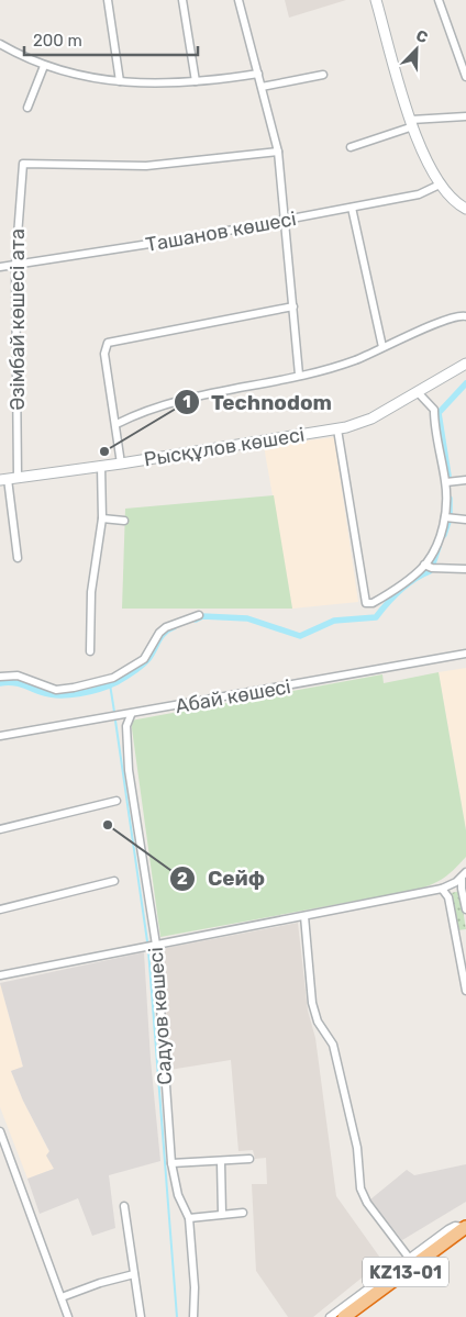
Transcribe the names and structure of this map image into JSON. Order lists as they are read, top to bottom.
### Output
{
  "streets": {
    "highway": ["KZ13-01"],
    "main road": ["Рысқұлов көшесі"],
    "street": [
      "Ташанов көшесі",
      "Әзімбай көшесі ата",
      "Абай көшесі",
      "Садуов көшесі"
    ]
  },
  "crossings": [
    ["Ташанов көшесі", "Әзімбай көшесі ата"],
    ["Әзімбай көшесі ата", "Рысқұлов көшесі"],
    ["Абай көшесі", "Садуов көшесі"]
  ],
  "places": ["Technodom", "Сейф"],
  "scale_bar": "200 m",
  "north": "top right"
}
